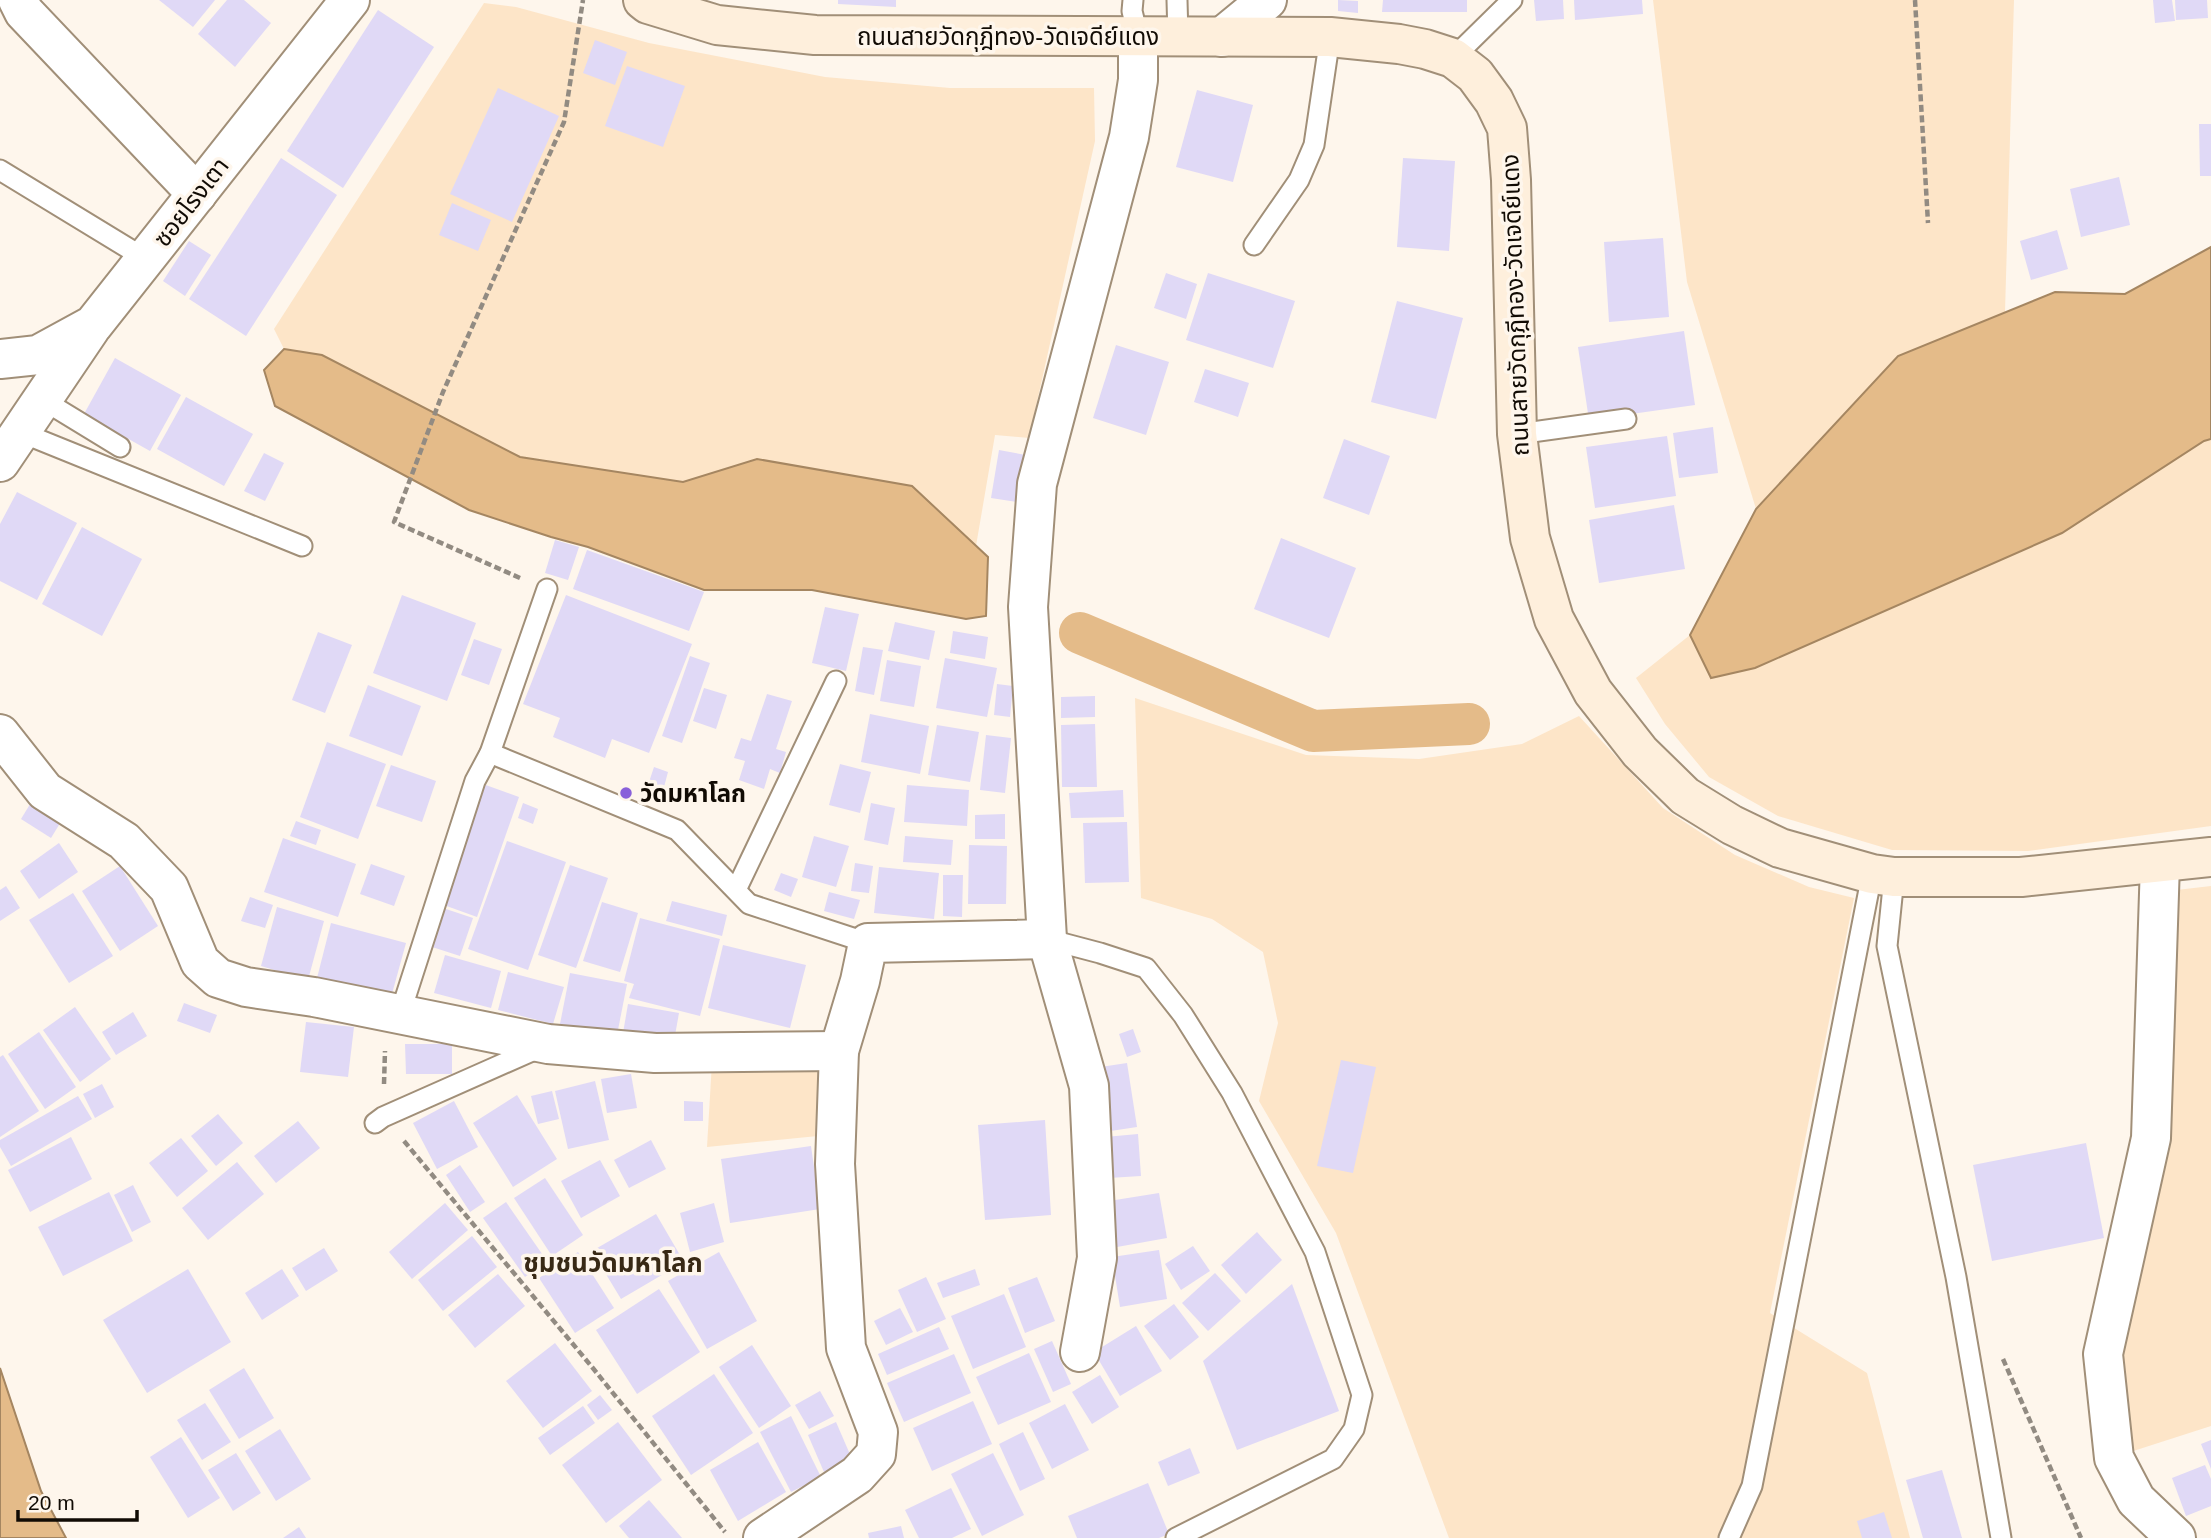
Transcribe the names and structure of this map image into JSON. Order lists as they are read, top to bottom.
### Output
{
  "streets": {
    "main road": ["ถนนสายวัดกุฎีทอง-วัดเจดีย์แดง"],
    "street": ["ซอยโรงเตา"]
  },
  "districts": ["ชุมชนวัดมหาโลก"],
  "places": ["วัดมหาโลก"],
  "scale_bar": "20 m"
}
